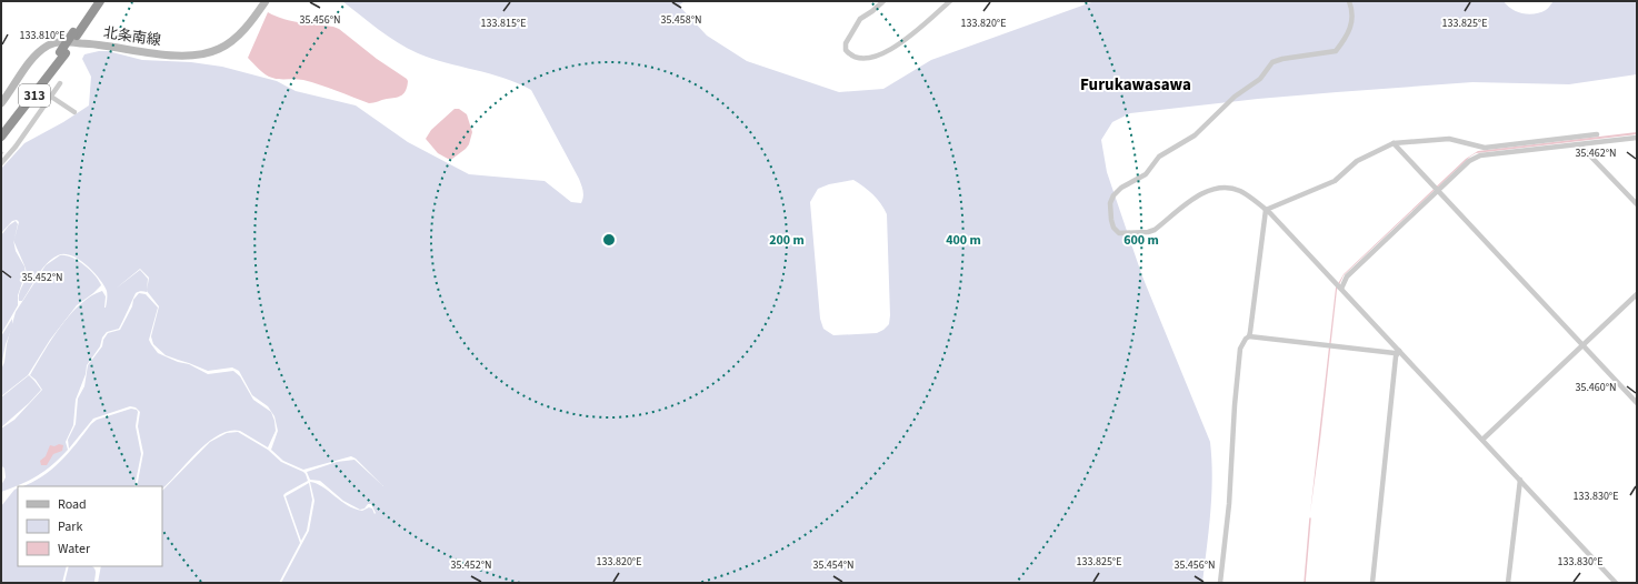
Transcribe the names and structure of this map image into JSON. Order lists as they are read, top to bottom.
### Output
{
  "streets": {
    "highway": ["313"],
    "street": ["北条南線"]
  },
  "districts": ["Furukawasawa"],
  "legend": ["Road", "Park", "Water"],
  "coordinates": [
    "35.456°N",
    "35.458°N",
    "133.815°E",
    "133.820°E",
    "133.825°E",
    "133.810°E",
    "35.462°N",
    "35.452°N",
    "35.460°N",
    "133.830°E",
    "35.454°N"
  ],
  "rings": ["200 m", "400 m", "600 m"]
}
